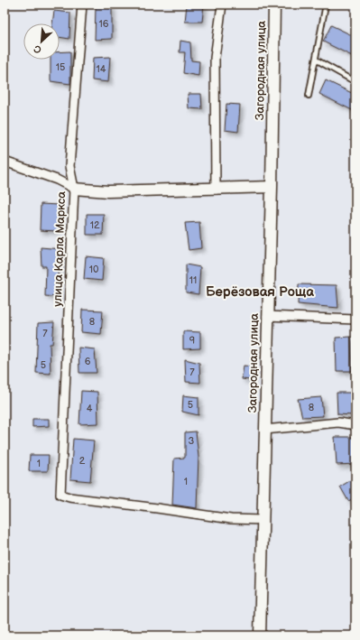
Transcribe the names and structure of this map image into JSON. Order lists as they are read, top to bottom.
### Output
{
  "streets": {
    "street": ["Загородная улица", "улица Карла Маркса"]
  },
  "crossings": [
    ["Загородная улица", "улица Карла Маркса"]
  ],
  "districts": ["Берёзовая Роща"],
  "house_numbers": [
    "16",
    "15",
    "14",
    "12",
    "10",
    "11",
    "8",
    "7",
    "9",
    "6",
    "5",
    "7",
    "5",
    "8",
    "4",
    "3",
    "2",
    "1",
    "1"
  ],
  "north": "bottom left"
}
